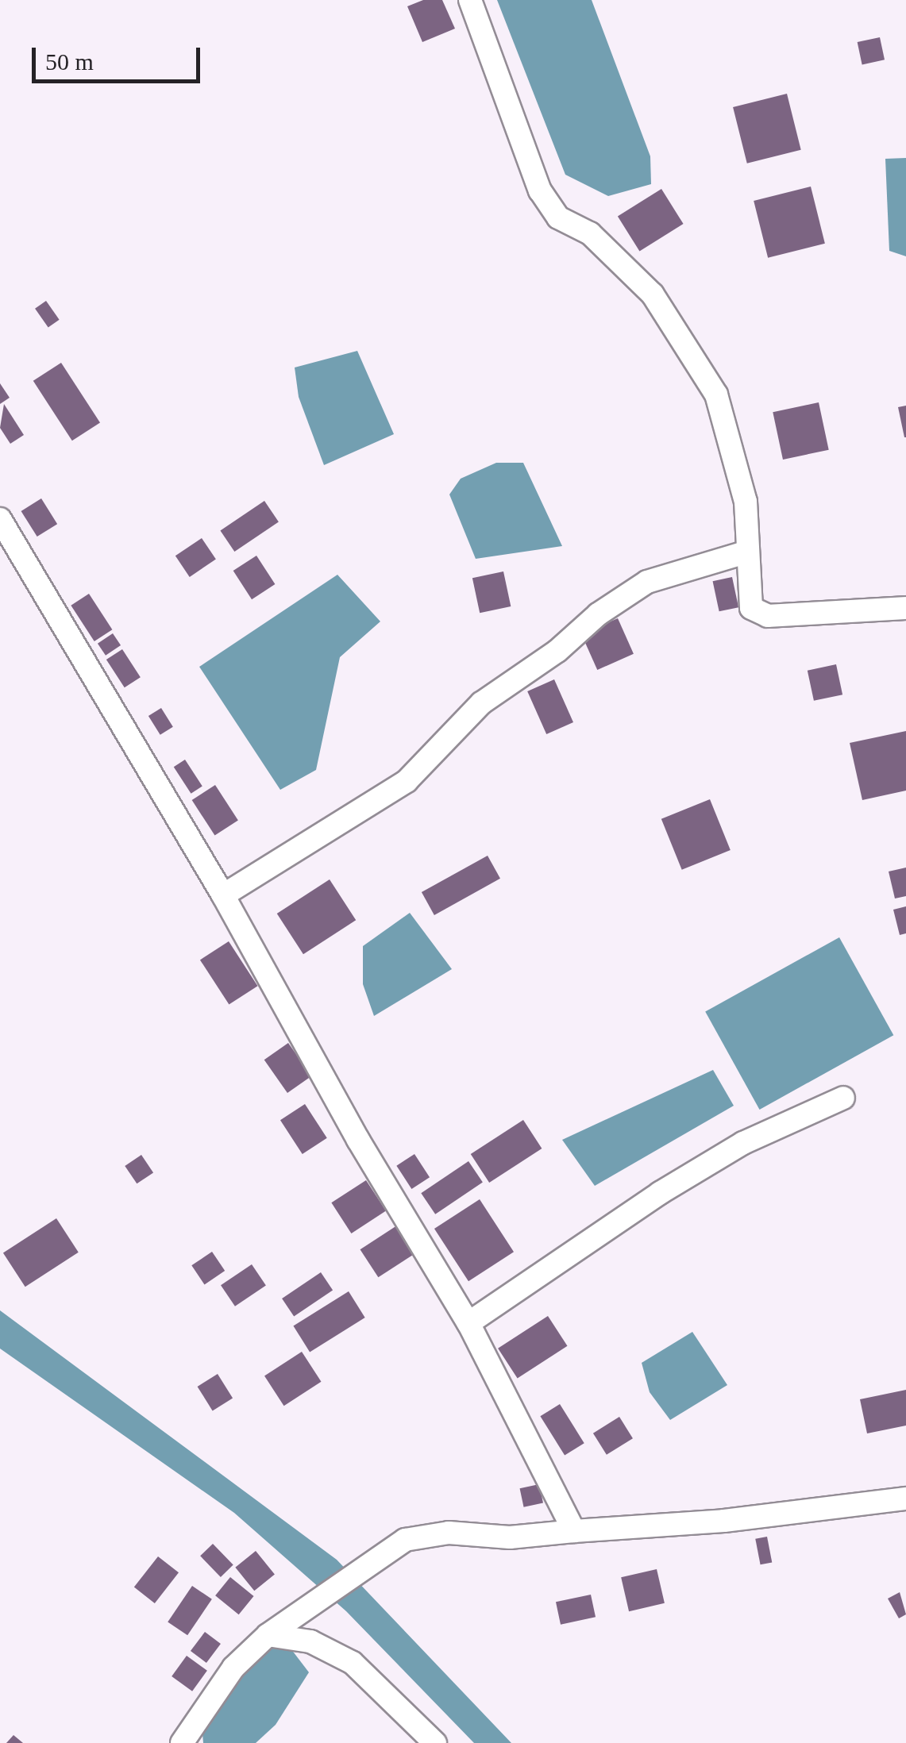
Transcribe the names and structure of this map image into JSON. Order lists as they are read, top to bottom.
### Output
{
  "scale_bar": "50 m"
}
